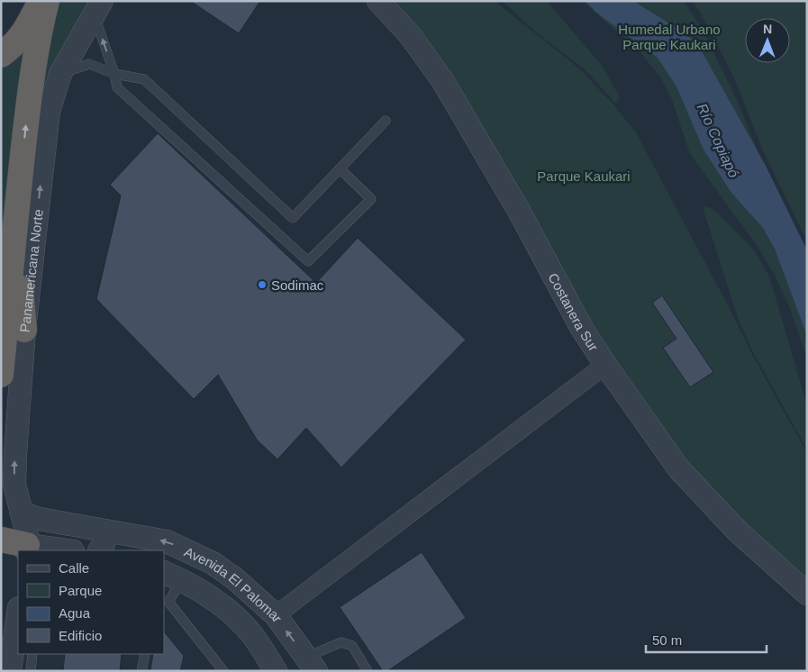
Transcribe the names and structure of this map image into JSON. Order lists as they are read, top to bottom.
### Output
{
  "streets": {
    "highway": ["Panamericana Norte"],
    "street": ["Costanera Sur", "Avenida El Palomar"]
  },
  "crossings": [
    ["Panamericana Norte", "Avenida El Palomar"]
  ],
  "water": ["Río Copiapó"],
  "parks": ["Humedal Urbano Parque Kaukari", "Parque Kaukari"],
  "places": ["Sodimac"],
  "legend": [
    "Calle",
    "Parque",
    "Agua",
    "Edificio"
  ],
  "scale_bar": "50 m",
  "north": "top"
}
